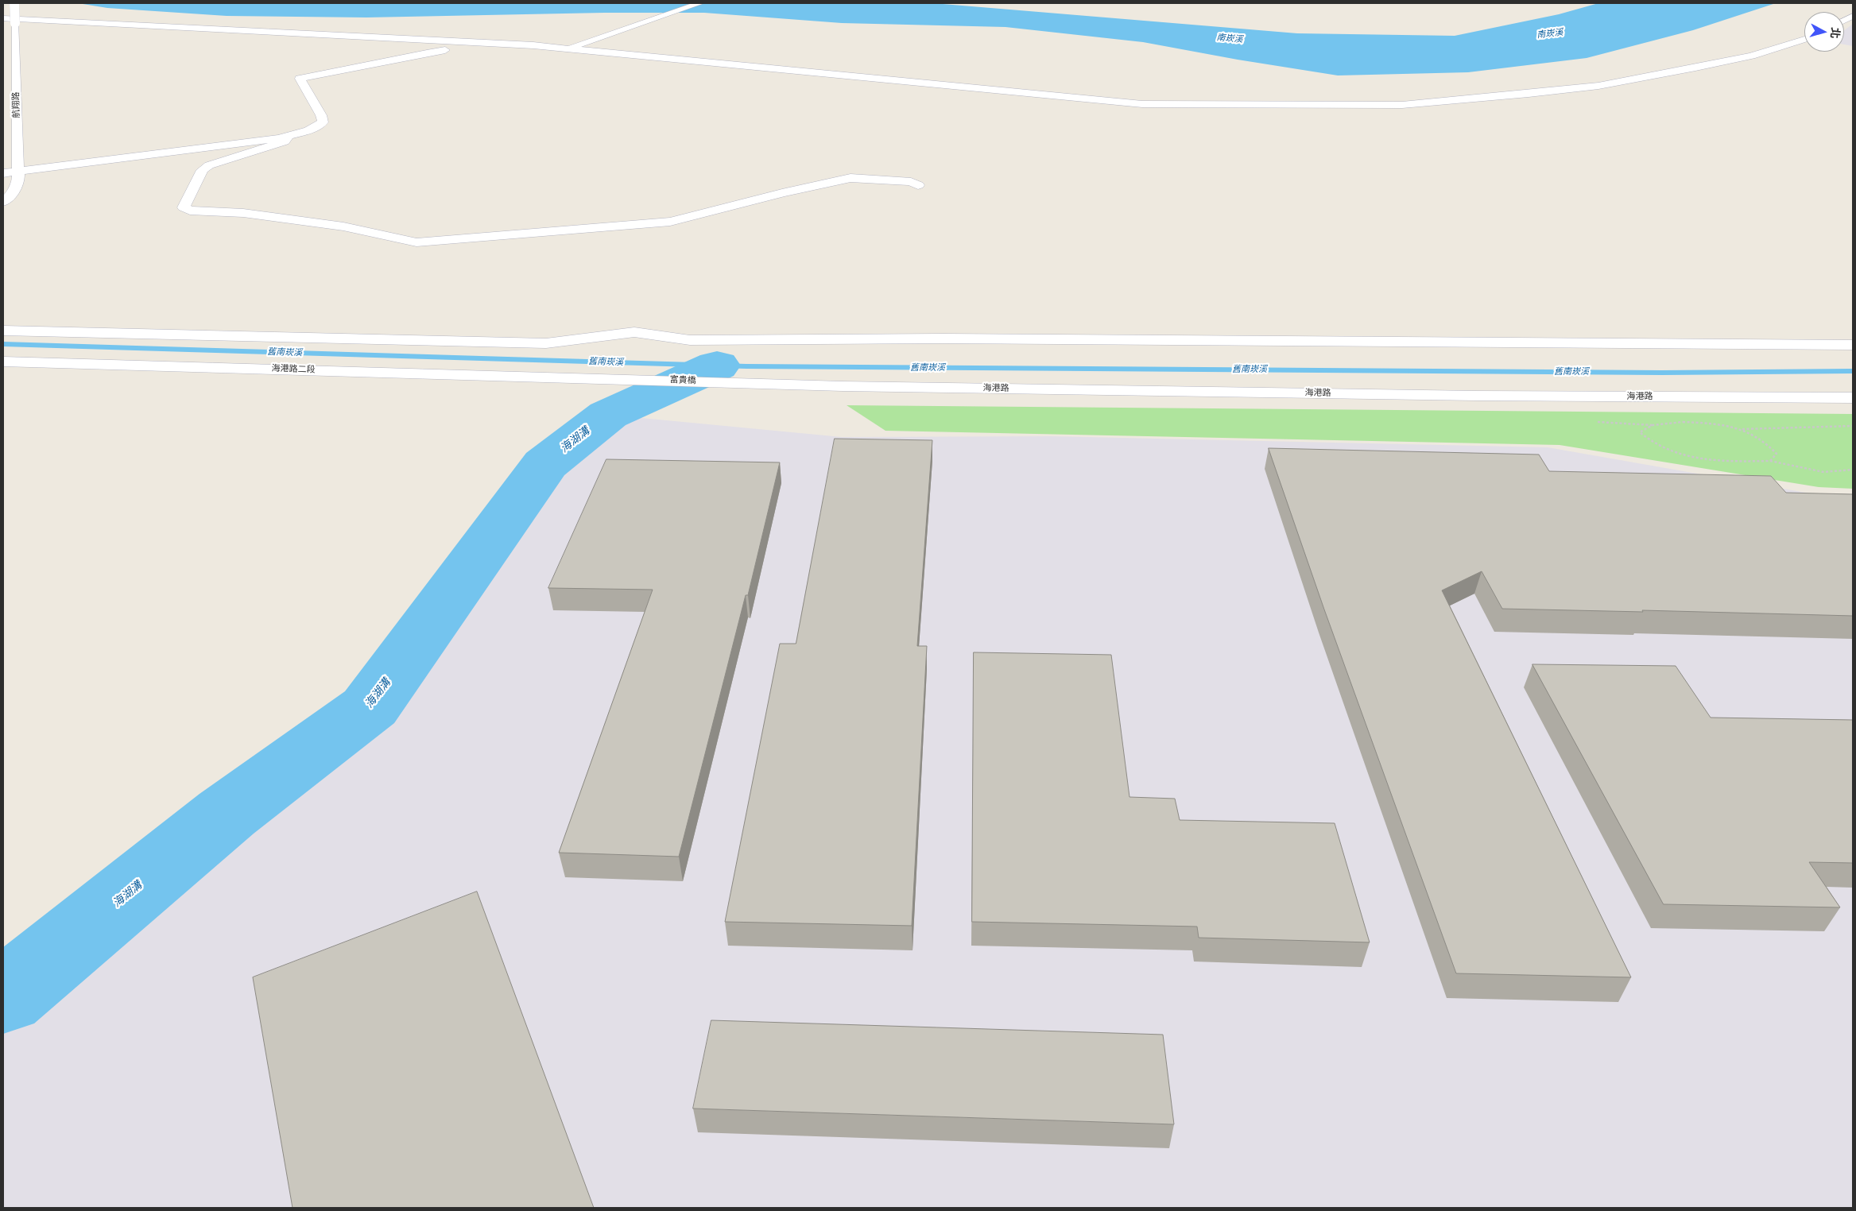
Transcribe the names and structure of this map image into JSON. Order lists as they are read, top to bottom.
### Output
{
  "streets": {
    "street": [
      "航翔路",
      "海港路二段",
      "富貴橋",
      "海港路"
    ]
  },
  "crossings": [
    ["海港路二段", "富貴橋"],
    ["富貴橋", "海港路"]
  ],
  "water": ["南崁溪", "舊南崁溪", "海湖溝"],
  "north": "right"
}
